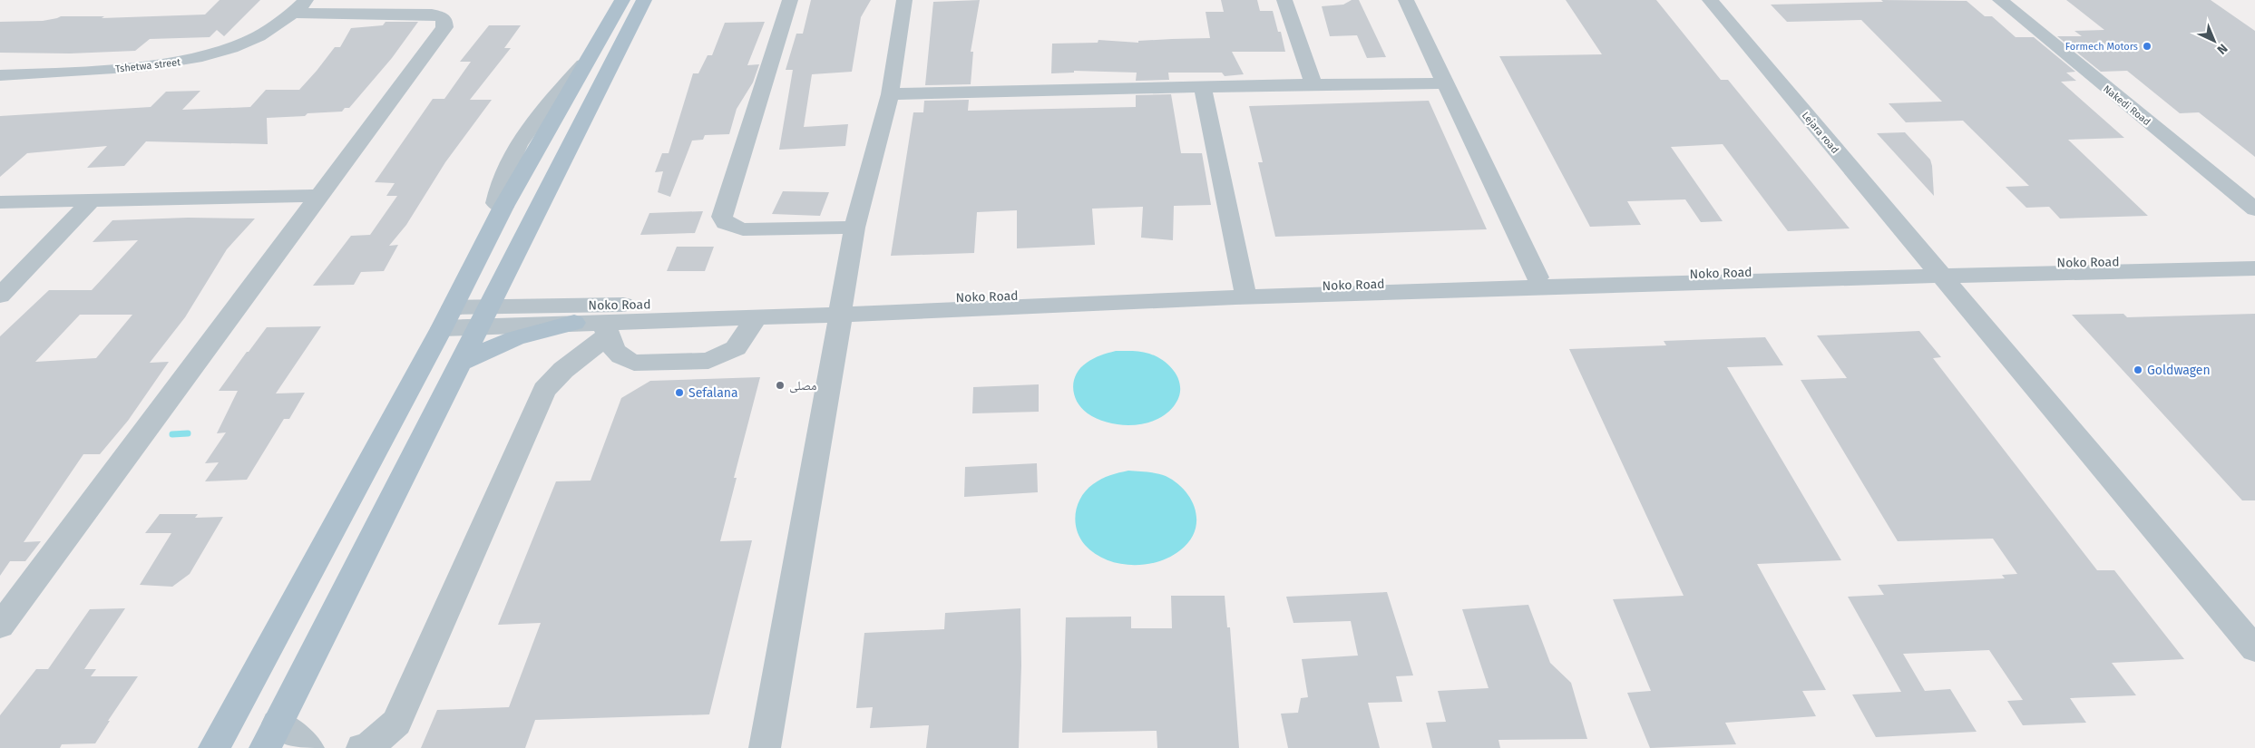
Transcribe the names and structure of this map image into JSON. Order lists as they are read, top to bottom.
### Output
{
  "streets": {
    "street": [
      "Tshetwa street",
      "Nakedi Road",
      "Lejara road",
      "Noko Road"
    ]
  },
  "crossings": [
    ["Lejara road", "Noko Road"]
  ],
  "places": [
    "Formech Motors",
    "Goldwagen",
    "مصلى",
    "Sefalana"
  ],
  "north": "bottom right"
}
